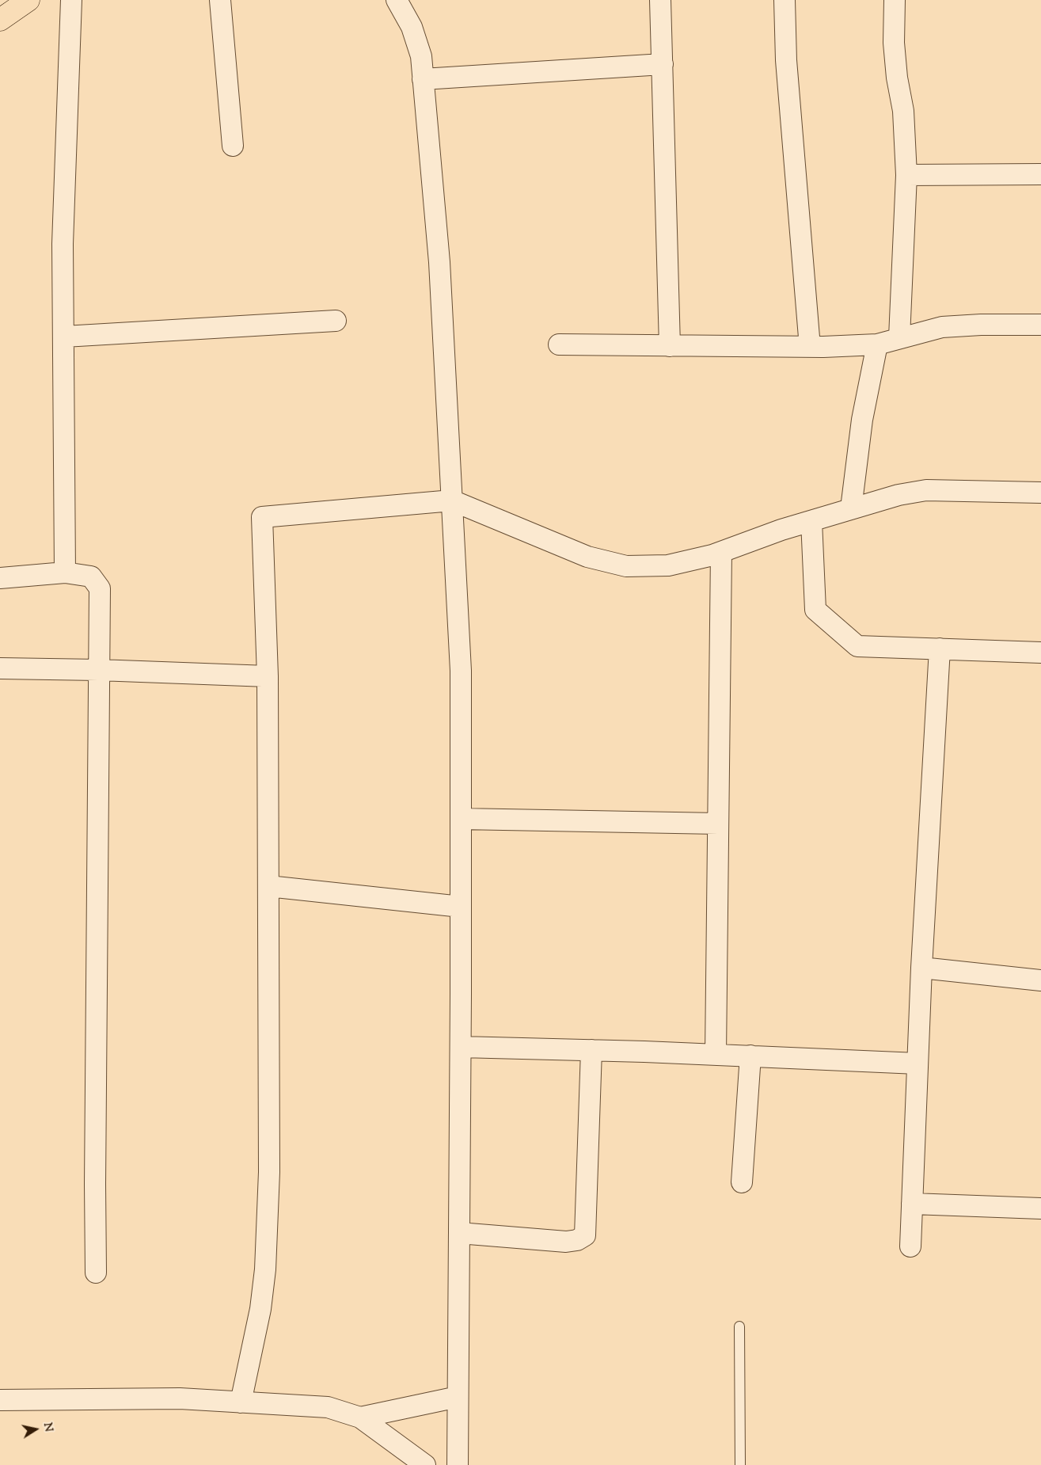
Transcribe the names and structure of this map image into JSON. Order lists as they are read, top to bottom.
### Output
{
  "north": "right"
}
